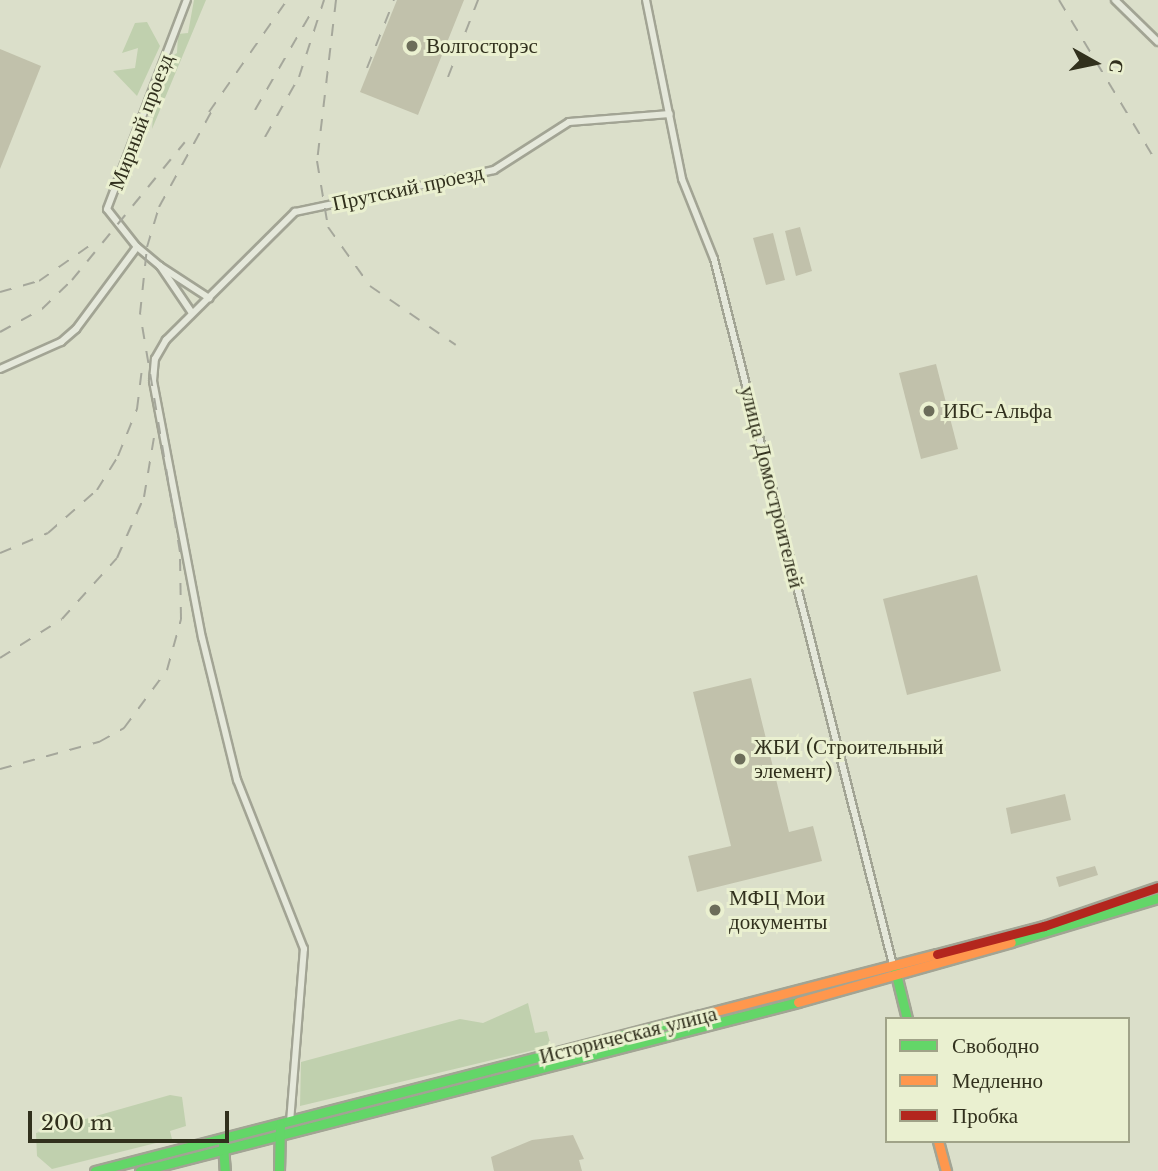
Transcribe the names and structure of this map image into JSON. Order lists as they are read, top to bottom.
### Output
{
  "streets": {
    "main road": ["улица Домостроителей", "Историческая улица"],
    "street": ["Мирный проезд", "Прутский проезд"]
  },
  "crossings": [
    ["Прутский проезд", "улица Домостроителей"],
    ["Прутский проезд", "Историческая улица"],
    ["улица Домостроителей", "Историческая улица"]
  ],
  "places": [
    "Волгосторэс",
    "ИБС-Альфа",
    "ЖБИ (Строительный элемент)",
    "МФЦ Мои документы"
  ],
  "legend": ["Свободно", "Медленно", "Пробка"],
  "scale_bar": "200 m",
  "north": "right"
}
